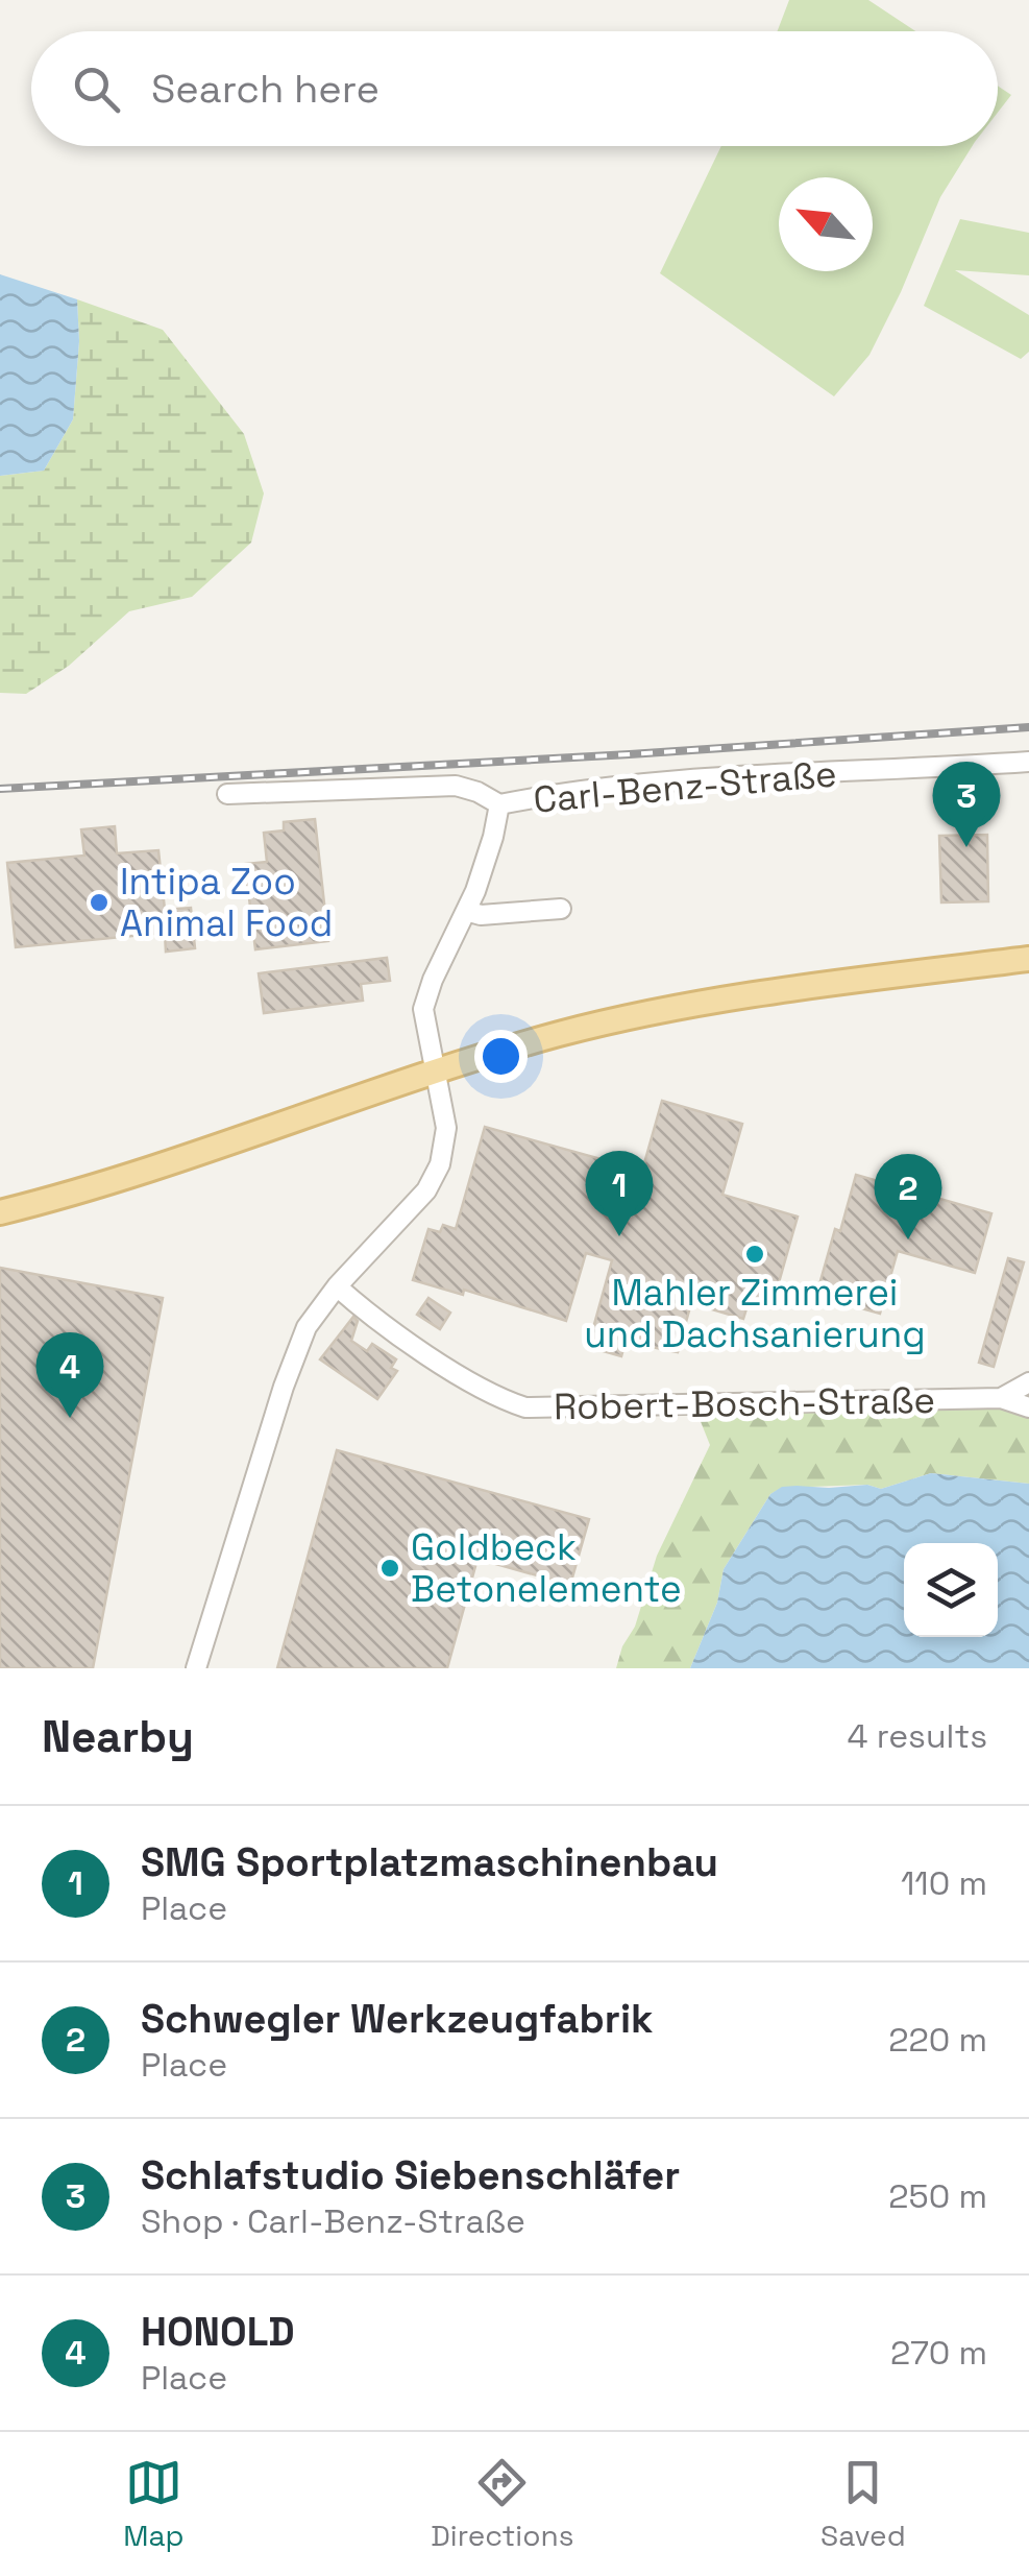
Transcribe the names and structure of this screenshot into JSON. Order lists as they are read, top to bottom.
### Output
{
  "streets": {
    "street": ["Carl-Benz-Straße", "Robert-Bosch-Straße"]
  },
  "crossings": [
    ["Carl-Benz-Straße", "Robert-Bosch-Straße"]
  ],
  "places": ["Intipa Zoo Animal Food", "Mahler Zimmerei und Dachsanierung", "Goldbeck Betonelemente"],
  "north": "top left",
  "page": {
    "search": "Search here",
    "pins": [
      "3",
      "1",
      "2",
      "4"
    ],
    "heading": ["Nearby", "4 results"],
    "list": [
      {
        "mark": "1",
        "name": "SMG Sportplatzmaschinenbau",
        "note": "Place",
        "value": "110 m"
      },
      {
        "mark": "2",
        "name": "Schwegler Werkzeugfabrik",
        "note": "Place",
        "value": "220 m"
      },
      {
        "mark": "3",
        "name": "Schlafstudio Siebenschläfer",
        "note": "Shop · Carl-Benz-Straße",
        "value": "250 m"
      },
      {
        "mark": "4",
        "name": "HONOLD",
        "note": "Place",
        "value": "270 m"
      }
    ],
    "nav": ["Map", "Directions", "Saved"]
  }
}
